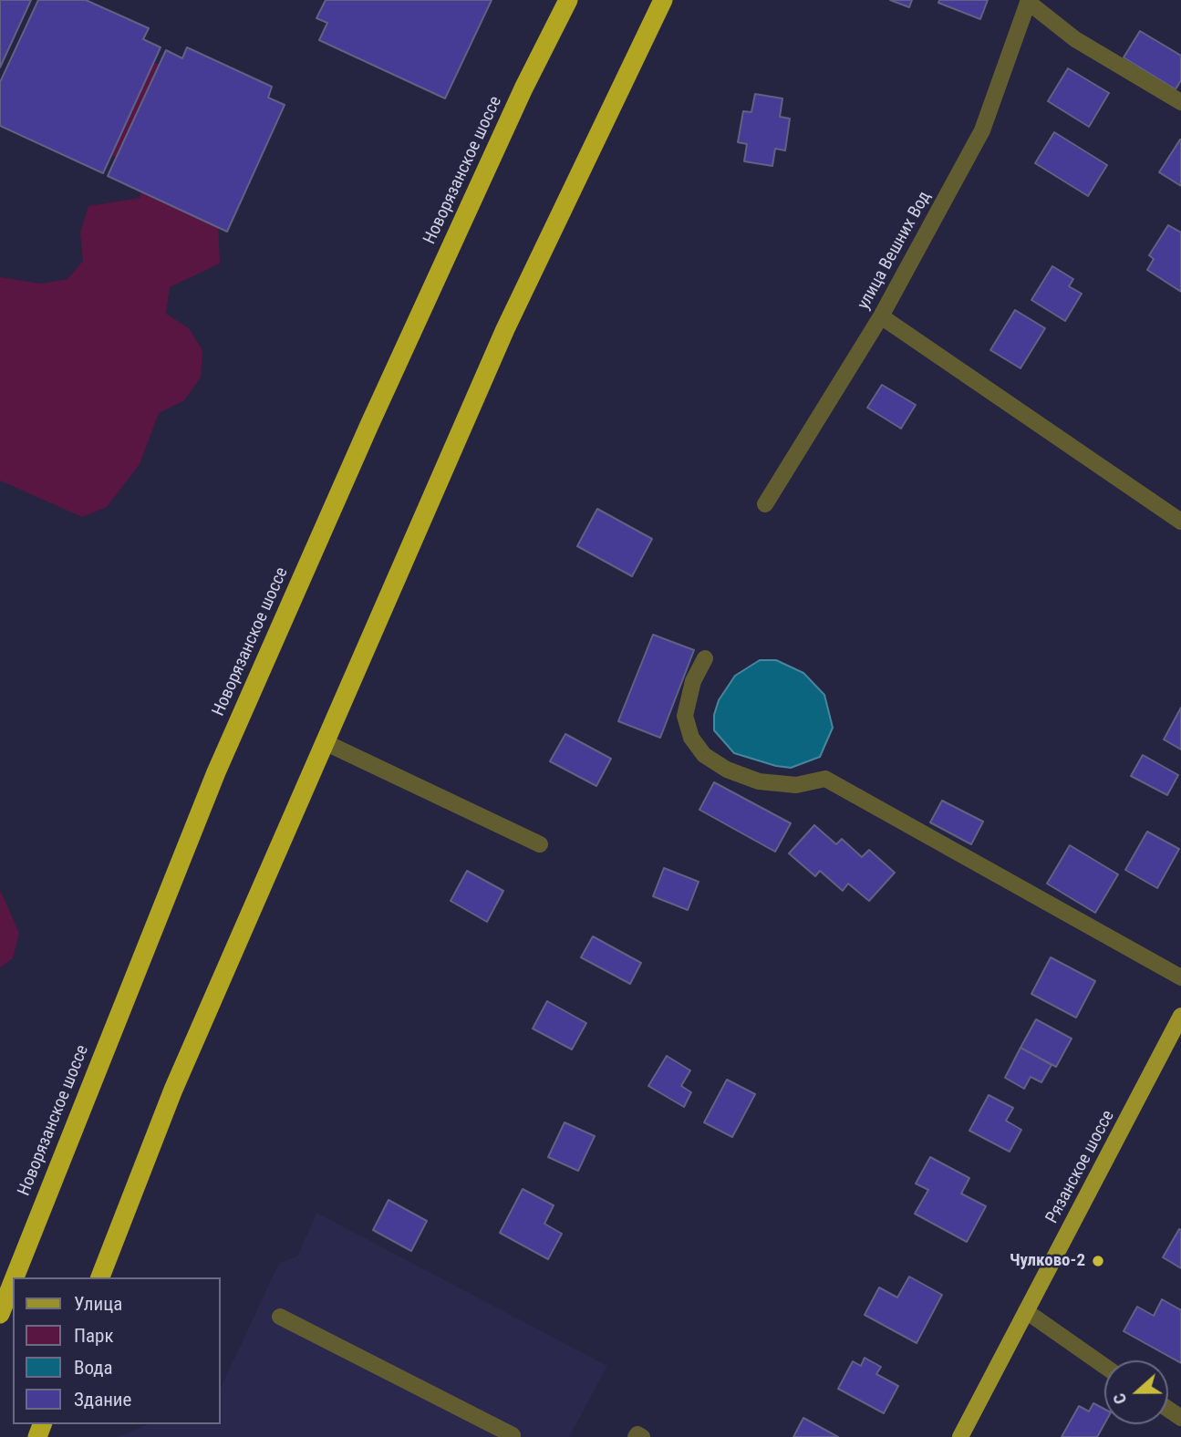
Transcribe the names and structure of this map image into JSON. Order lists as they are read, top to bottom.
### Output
{
  "streets": {
    "highway": ["Новорязанское шоссе"],
    "main road": ["Рязанское шоссе"],
    "street": ["улица Вешних Вод"]
  },
  "places": ["Чулково-2"],
  "legend": [
    "Улица",
    "Парк",
    "Вода",
    "Здание"
  ],
  "north": "left"
}
